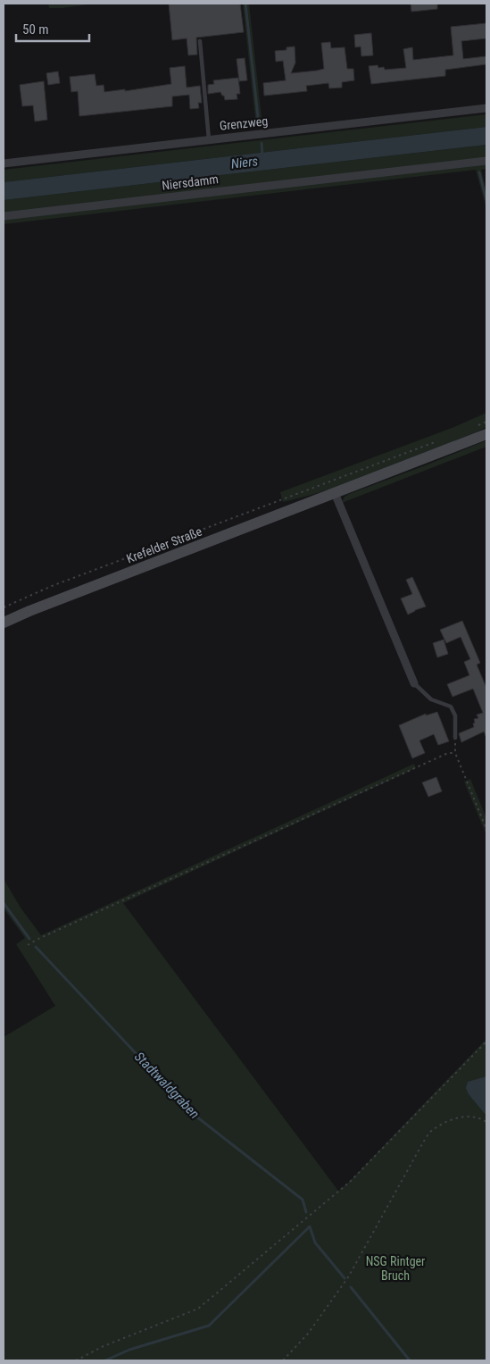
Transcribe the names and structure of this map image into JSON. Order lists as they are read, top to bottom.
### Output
{
  "streets": {
    "main road": ["Krefelder Straße"],
    "street": ["Grenzweg", "Niersdamm"]
  },
  "water": ["Niers", "Stadtwaldgraben"],
  "parks": ["NSG Rintger Bruch"],
  "scale_bar": "50 m"
}
